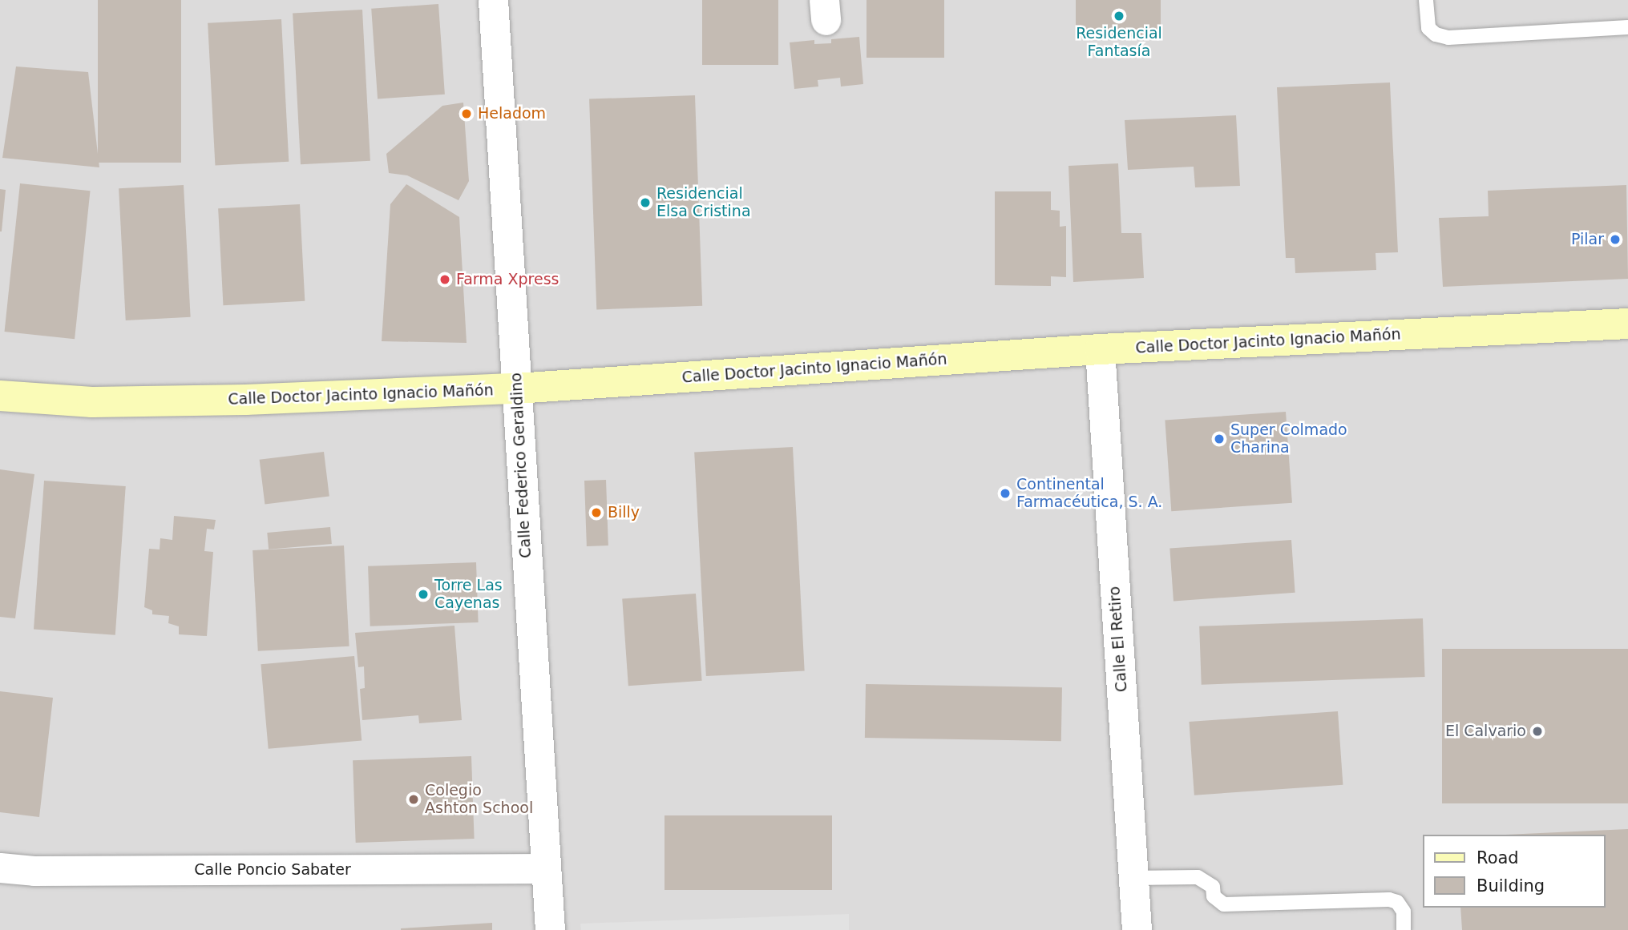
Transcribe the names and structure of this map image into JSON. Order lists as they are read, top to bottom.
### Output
{
  "streets": {
    "street": [
      "Calle Doctor Jacinto Ignacio Mañón",
      "Calle Federico Geraldino",
      "Calle El Retiro",
      "Calle Poncio Sabater"
    ]
  },
  "crossings": [
    ["Calle Doctor Jacinto Ignacio Mañón", "Calle Federico Geraldino"],
    ["Calle Doctor Jacinto Ignacio Mañón", "Calle El Retiro"],
    ["Calle Federico Geraldino", "Calle Poncio Sabater"]
  ],
  "places": [
    "Residencial Fantasía",
    "Heladom",
    "Residencial Elsa Cristina",
    "Pilar",
    "Farma Xpress",
    "Super Colmado Charina",
    "Continental Farmacéutica, S. A.",
    "Billy",
    "Torre Las Cayenas",
    "El Calvario",
    "Colegio Ashton School"
  ],
  "legend": ["Road", "Building"]
}
